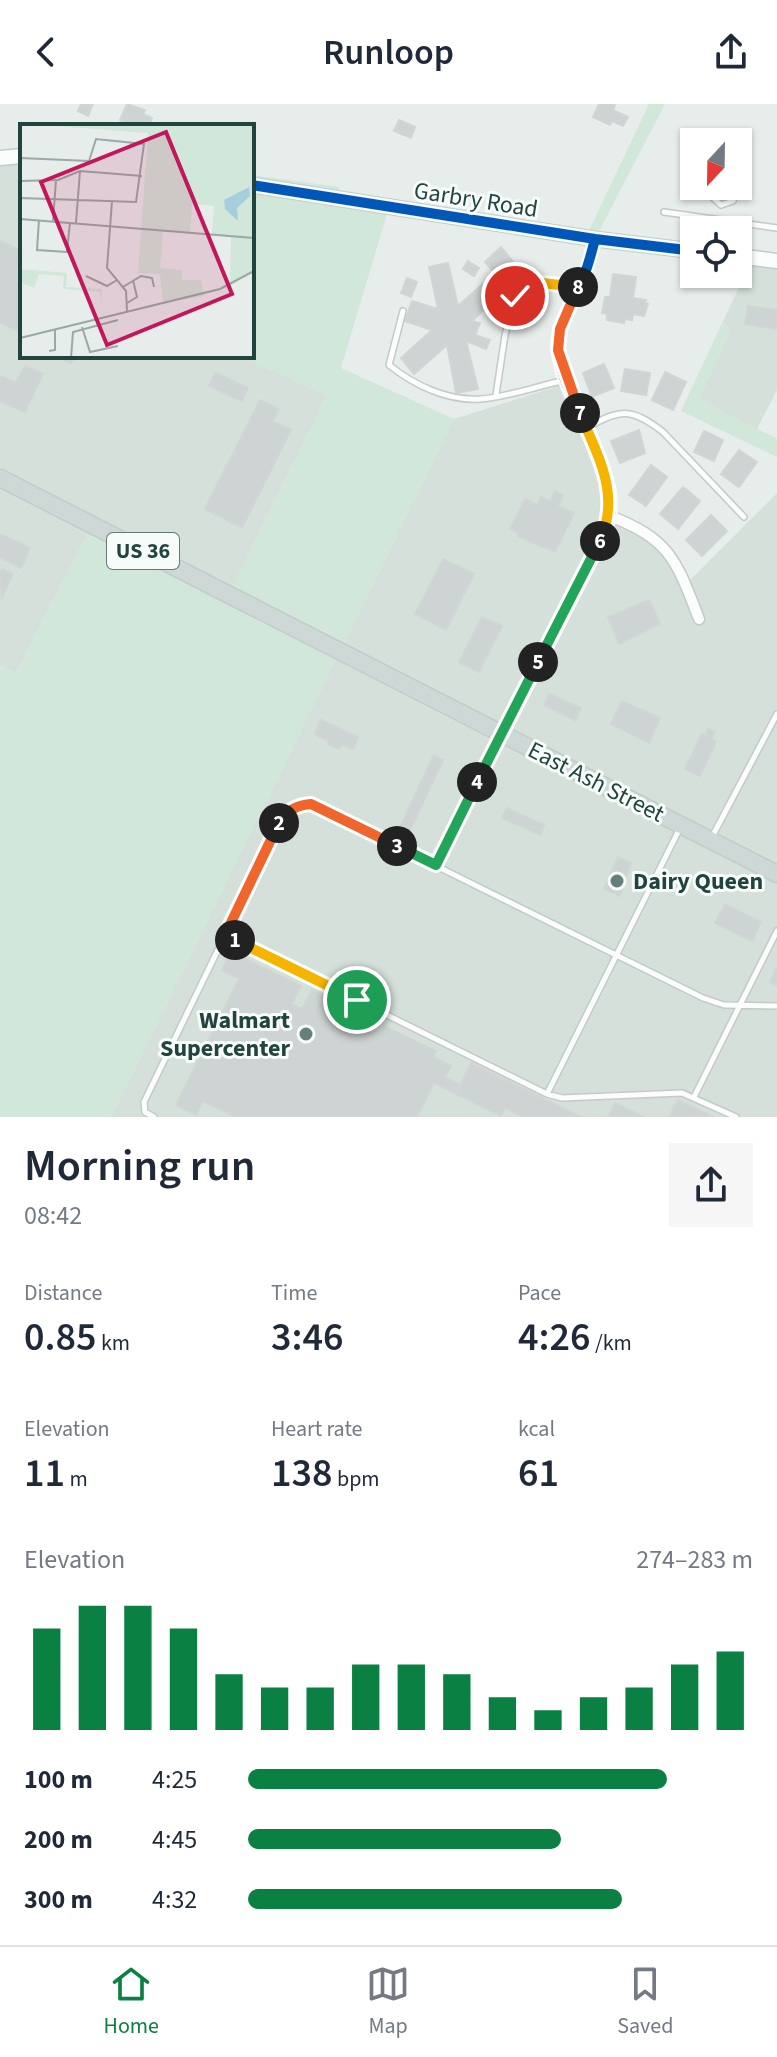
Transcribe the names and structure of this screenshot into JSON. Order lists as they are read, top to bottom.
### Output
{
  "streets": {
    "main road": ["US 36", "East Ash Street"],
    "street": ["Garbry Road"]
  },
  "places": ["Dairy Queen", "Walmart Supercenter"],
  "north": "bottom",
  "page": {
    "header": "Runloop",
    "pins": [
      "8",
      "7",
      "6",
      "5",
      "4",
      "2",
      "3",
      "1"
    ],
    "heading": ["Morning run", "08:42"],
    "stats": [
      ["Distance", "0.85 km"],
      ["Time", "3:46"],
      ["Pace", "4:26 /km"],
      ["Elevation", "11 m"],
      ["Heart rate", "138 bpm"],
      ["kcal", "61"]
    ],
    "chart": ["Elevation", "274–283 m"],
    "list": [
      {
        "name": "100 m",
        "note": "4:25"
      },
      {
        "name": "200 m",
        "note": "4:45"
      },
      {
        "name": "300 m",
        "note": "4:32"
      }
    ],
    "tabs": ["Home", "Map", "Saved"]
  }
}
